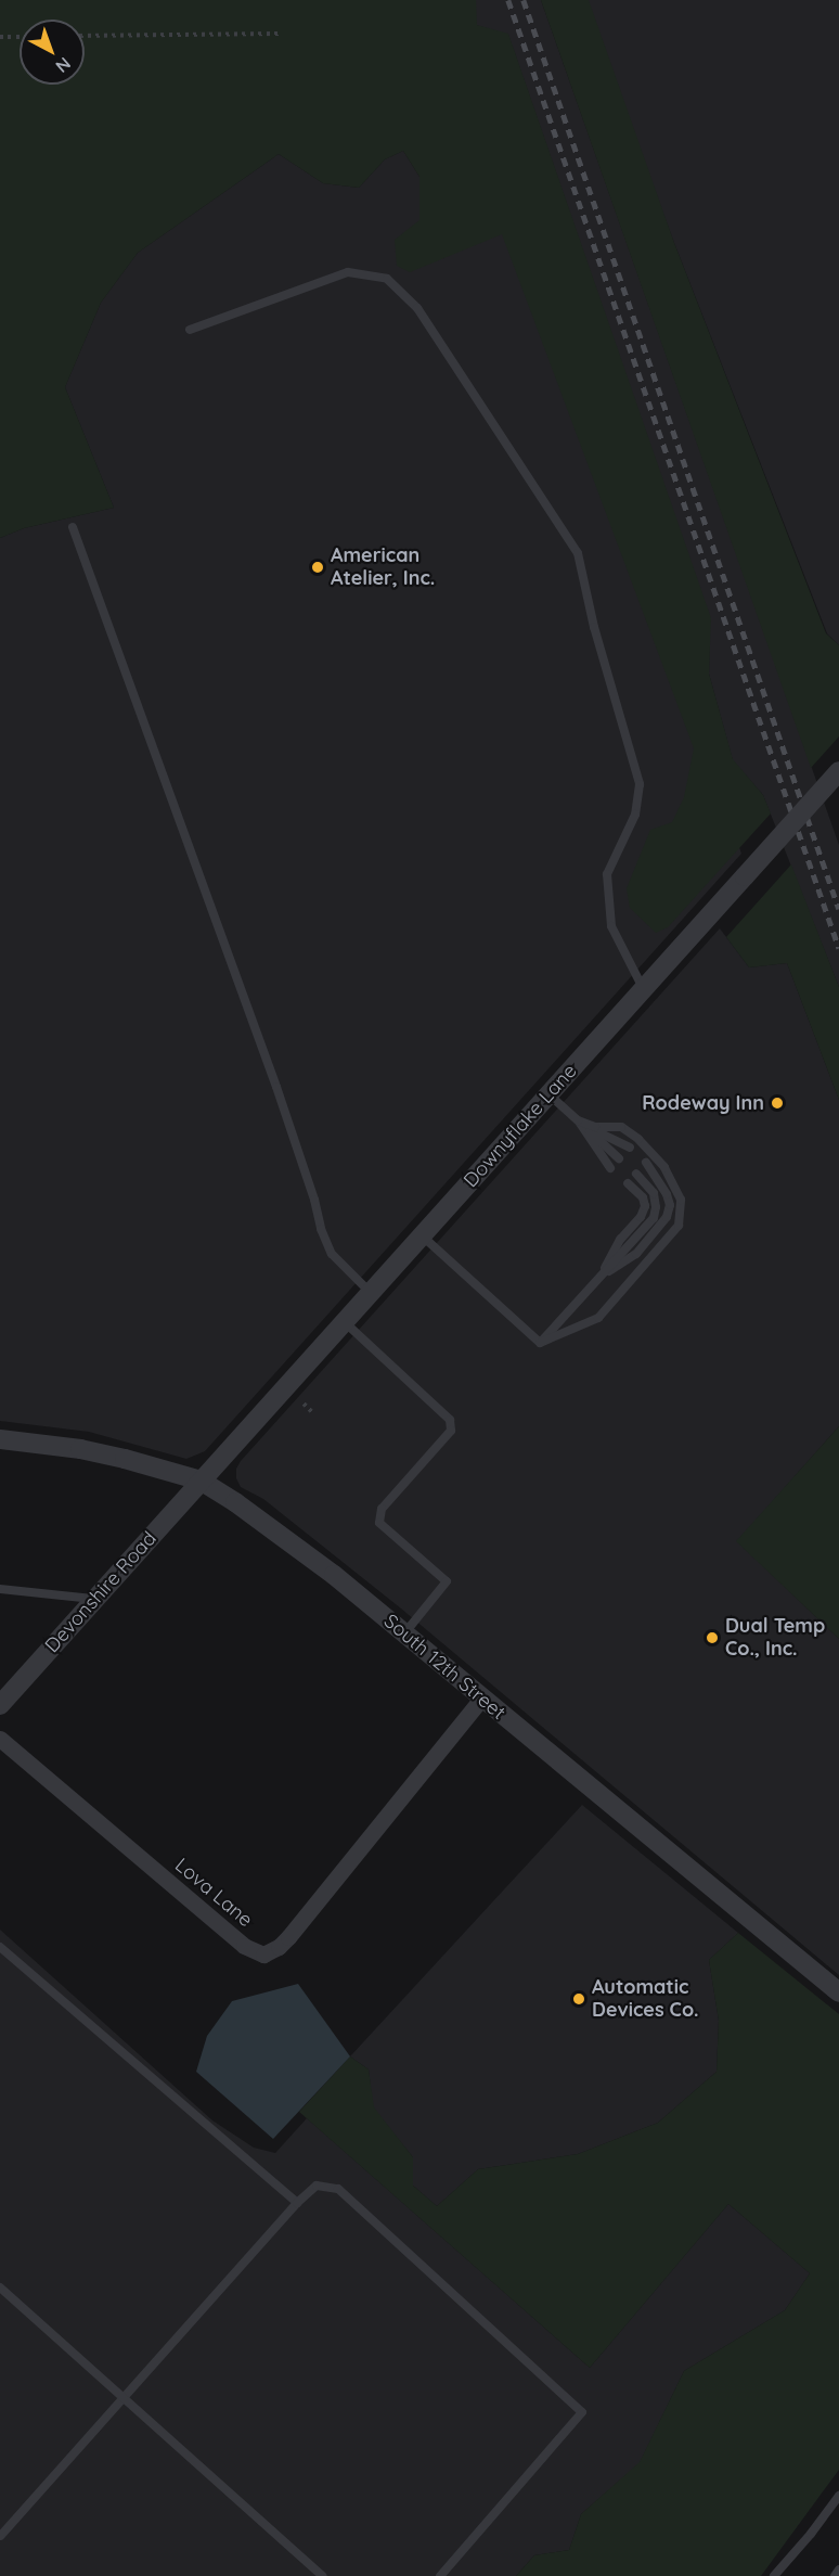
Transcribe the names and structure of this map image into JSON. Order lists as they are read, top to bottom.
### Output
{
  "streets": {
    "street": [
      "Downyflake Lane",
      "Devonshire Road",
      "South 12th Street",
      "Lova Lane"
    ]
  },
  "crossings": [
    ["Downyflake Lane", "Devonshire Road"],
    ["Downyflake Lane", "South 12th Street"],
    ["Devonshire Road", "South 12th Street"],
    ["South 12th Street", "Lova Lane"]
  ],
  "places": [
    "American Atelier, Inc.",
    "Rodeway Inn",
    "Dual Temp Co., Inc.",
    "Automatic Devices Co."
  ],
  "north": "bottom right"
}
